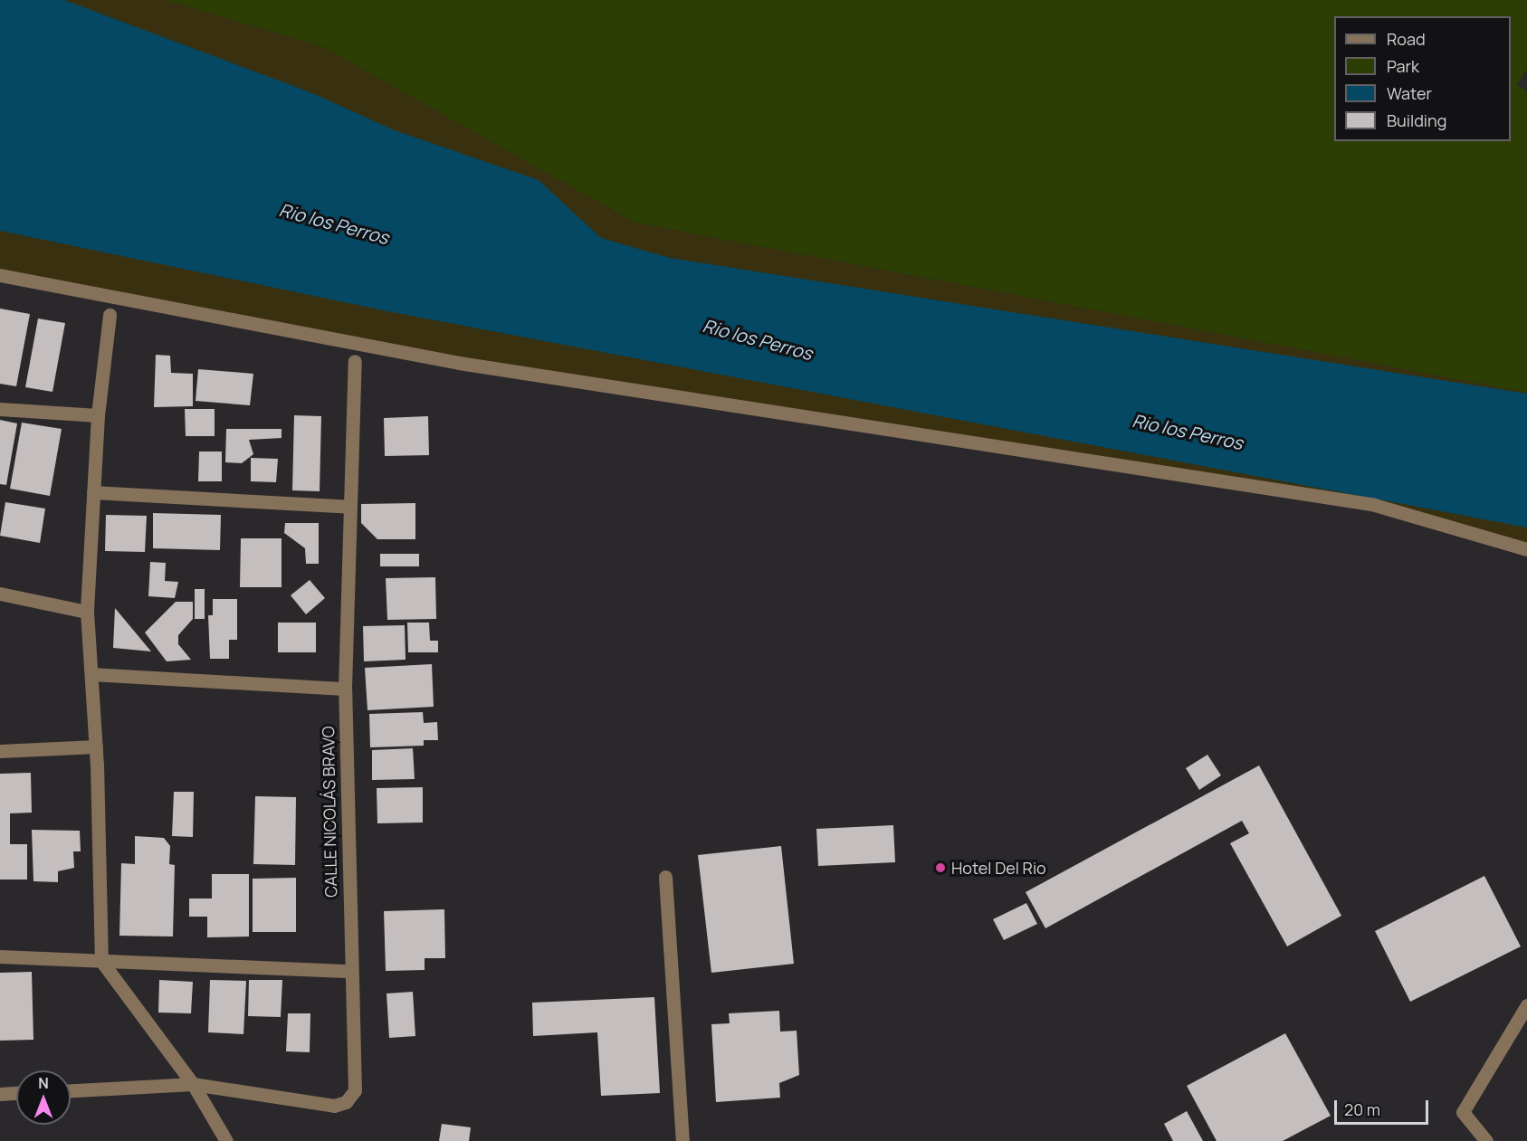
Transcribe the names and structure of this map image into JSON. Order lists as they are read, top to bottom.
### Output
{
  "streets": {
    "street": ["CALLE NICOLÁS BRAVO"]
  },
  "water": ["Rio los Perros"],
  "places": ["Hotel Del Rio"],
  "legend": [
    "Road",
    "Park",
    "Water",
    "Building"
  ],
  "scale_bar": "20 m",
  "north": "top"
}
